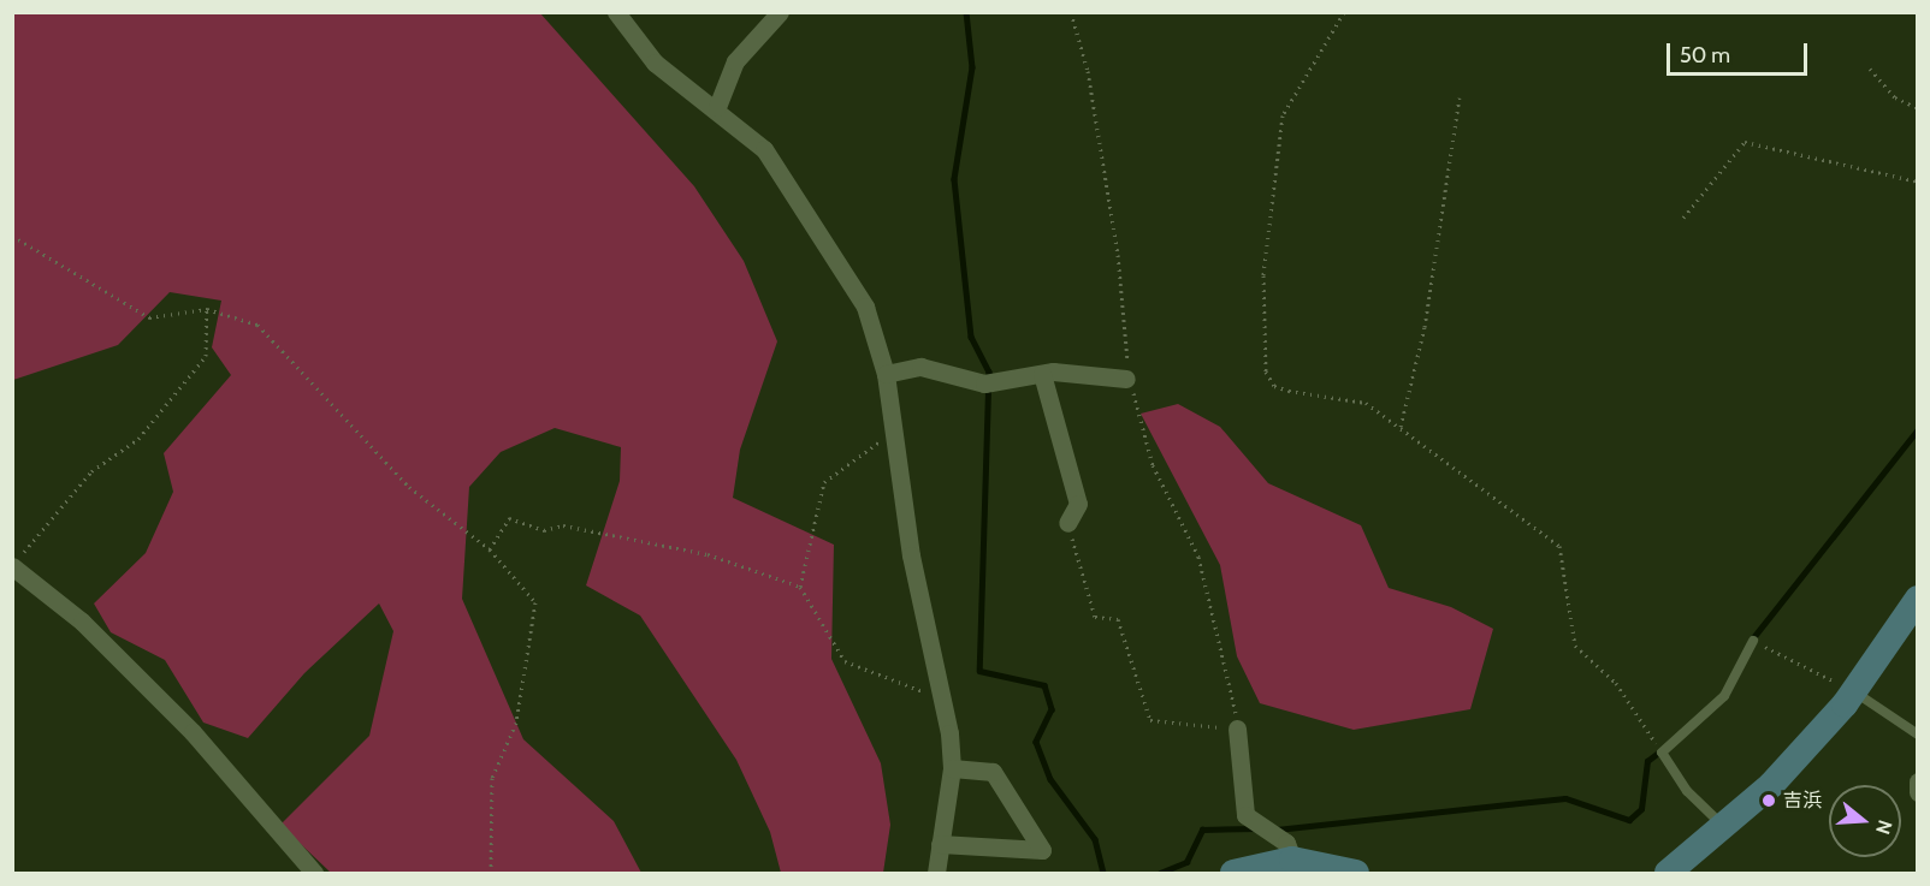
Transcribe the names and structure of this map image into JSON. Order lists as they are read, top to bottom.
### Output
{
  "places": ["吉浜"],
  "scale_bar": "50 m",
  "north": "right"
}
